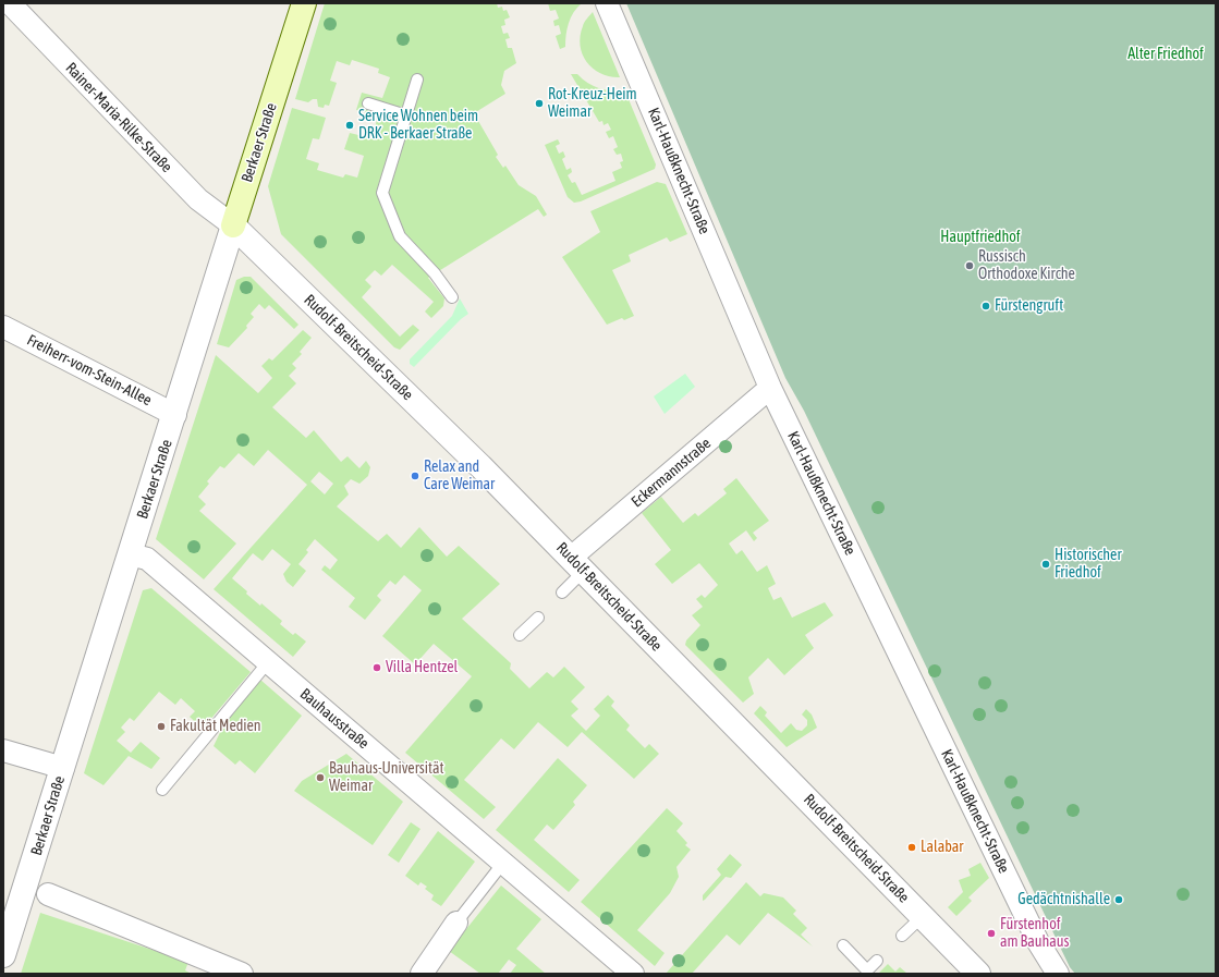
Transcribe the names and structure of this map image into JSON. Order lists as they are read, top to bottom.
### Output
{
  "streets": {
    "main road": ["Berkaer Straße"],
    "street": [
      "Rainer-Maria-Rilke-Straße",
      "Karl-Haußknecht-Straße",
      "Rudolf-Breitscheid-Straße",
      "Freiherr-vom-Stein-Allee",
      "Eckermannstraße",
      "Bauhausstraße"
    ]
  },
  "crossings": [
    ["Rainer-Maria-Rilke-Straße", "Berkaer Straße"],
    ["Rainer-Maria-Rilke-Straße", "Rudolf-Breitscheid-Straße"],
    ["Berkaer Straße", "Rudolf-Breitscheid-Straße"],
    ["Berkaer Straße", "Freiherr-vom-Stein-Allee"],
    ["Berkaer Straße", "Bauhausstraße"],
    ["Karl-Haußknecht-Straße", "Eckermannstraße"],
    ["Rudolf-Breitscheid-Straße", "Eckermannstraße"]
  ],
  "parks": ["Alter Friedhof", "Hauptfriedhof"],
  "places": [
    "Rot-Kreuz-Heim Weimar",
    "Service Wohnen beim DRK - Berkaer Straße",
    "Russisch Orthodoxe Kirche",
    "Fürstengruft",
    "Relax and Care Weimar",
    "Historischer Friedhof",
    "Villa Hentzel",
    "Fakultät Medien",
    "Bauhaus-Universität Weimar",
    "Lalabar",
    "Gedächtnishalle",
    "Fürstenhof am Bauhaus"
  ]
}
